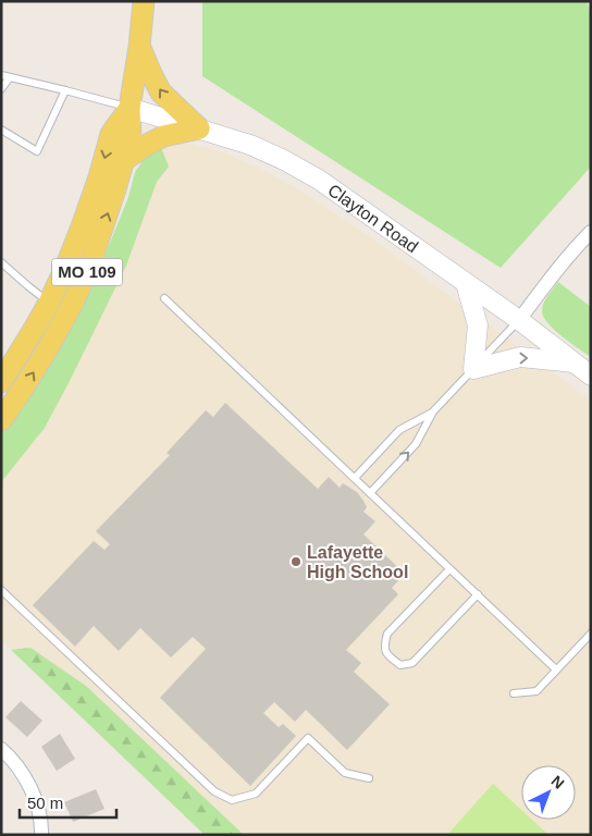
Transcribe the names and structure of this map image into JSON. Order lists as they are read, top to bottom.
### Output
{
  "streets": {
    "main road": ["Clayton Road", "MO 109"]
  },
  "crossings": [
    ["Clayton Road", "MO 109"]
  ],
  "places": ["Lafayette High School"],
  "scale_bar": "50 m",
  "north": "top right"
}
